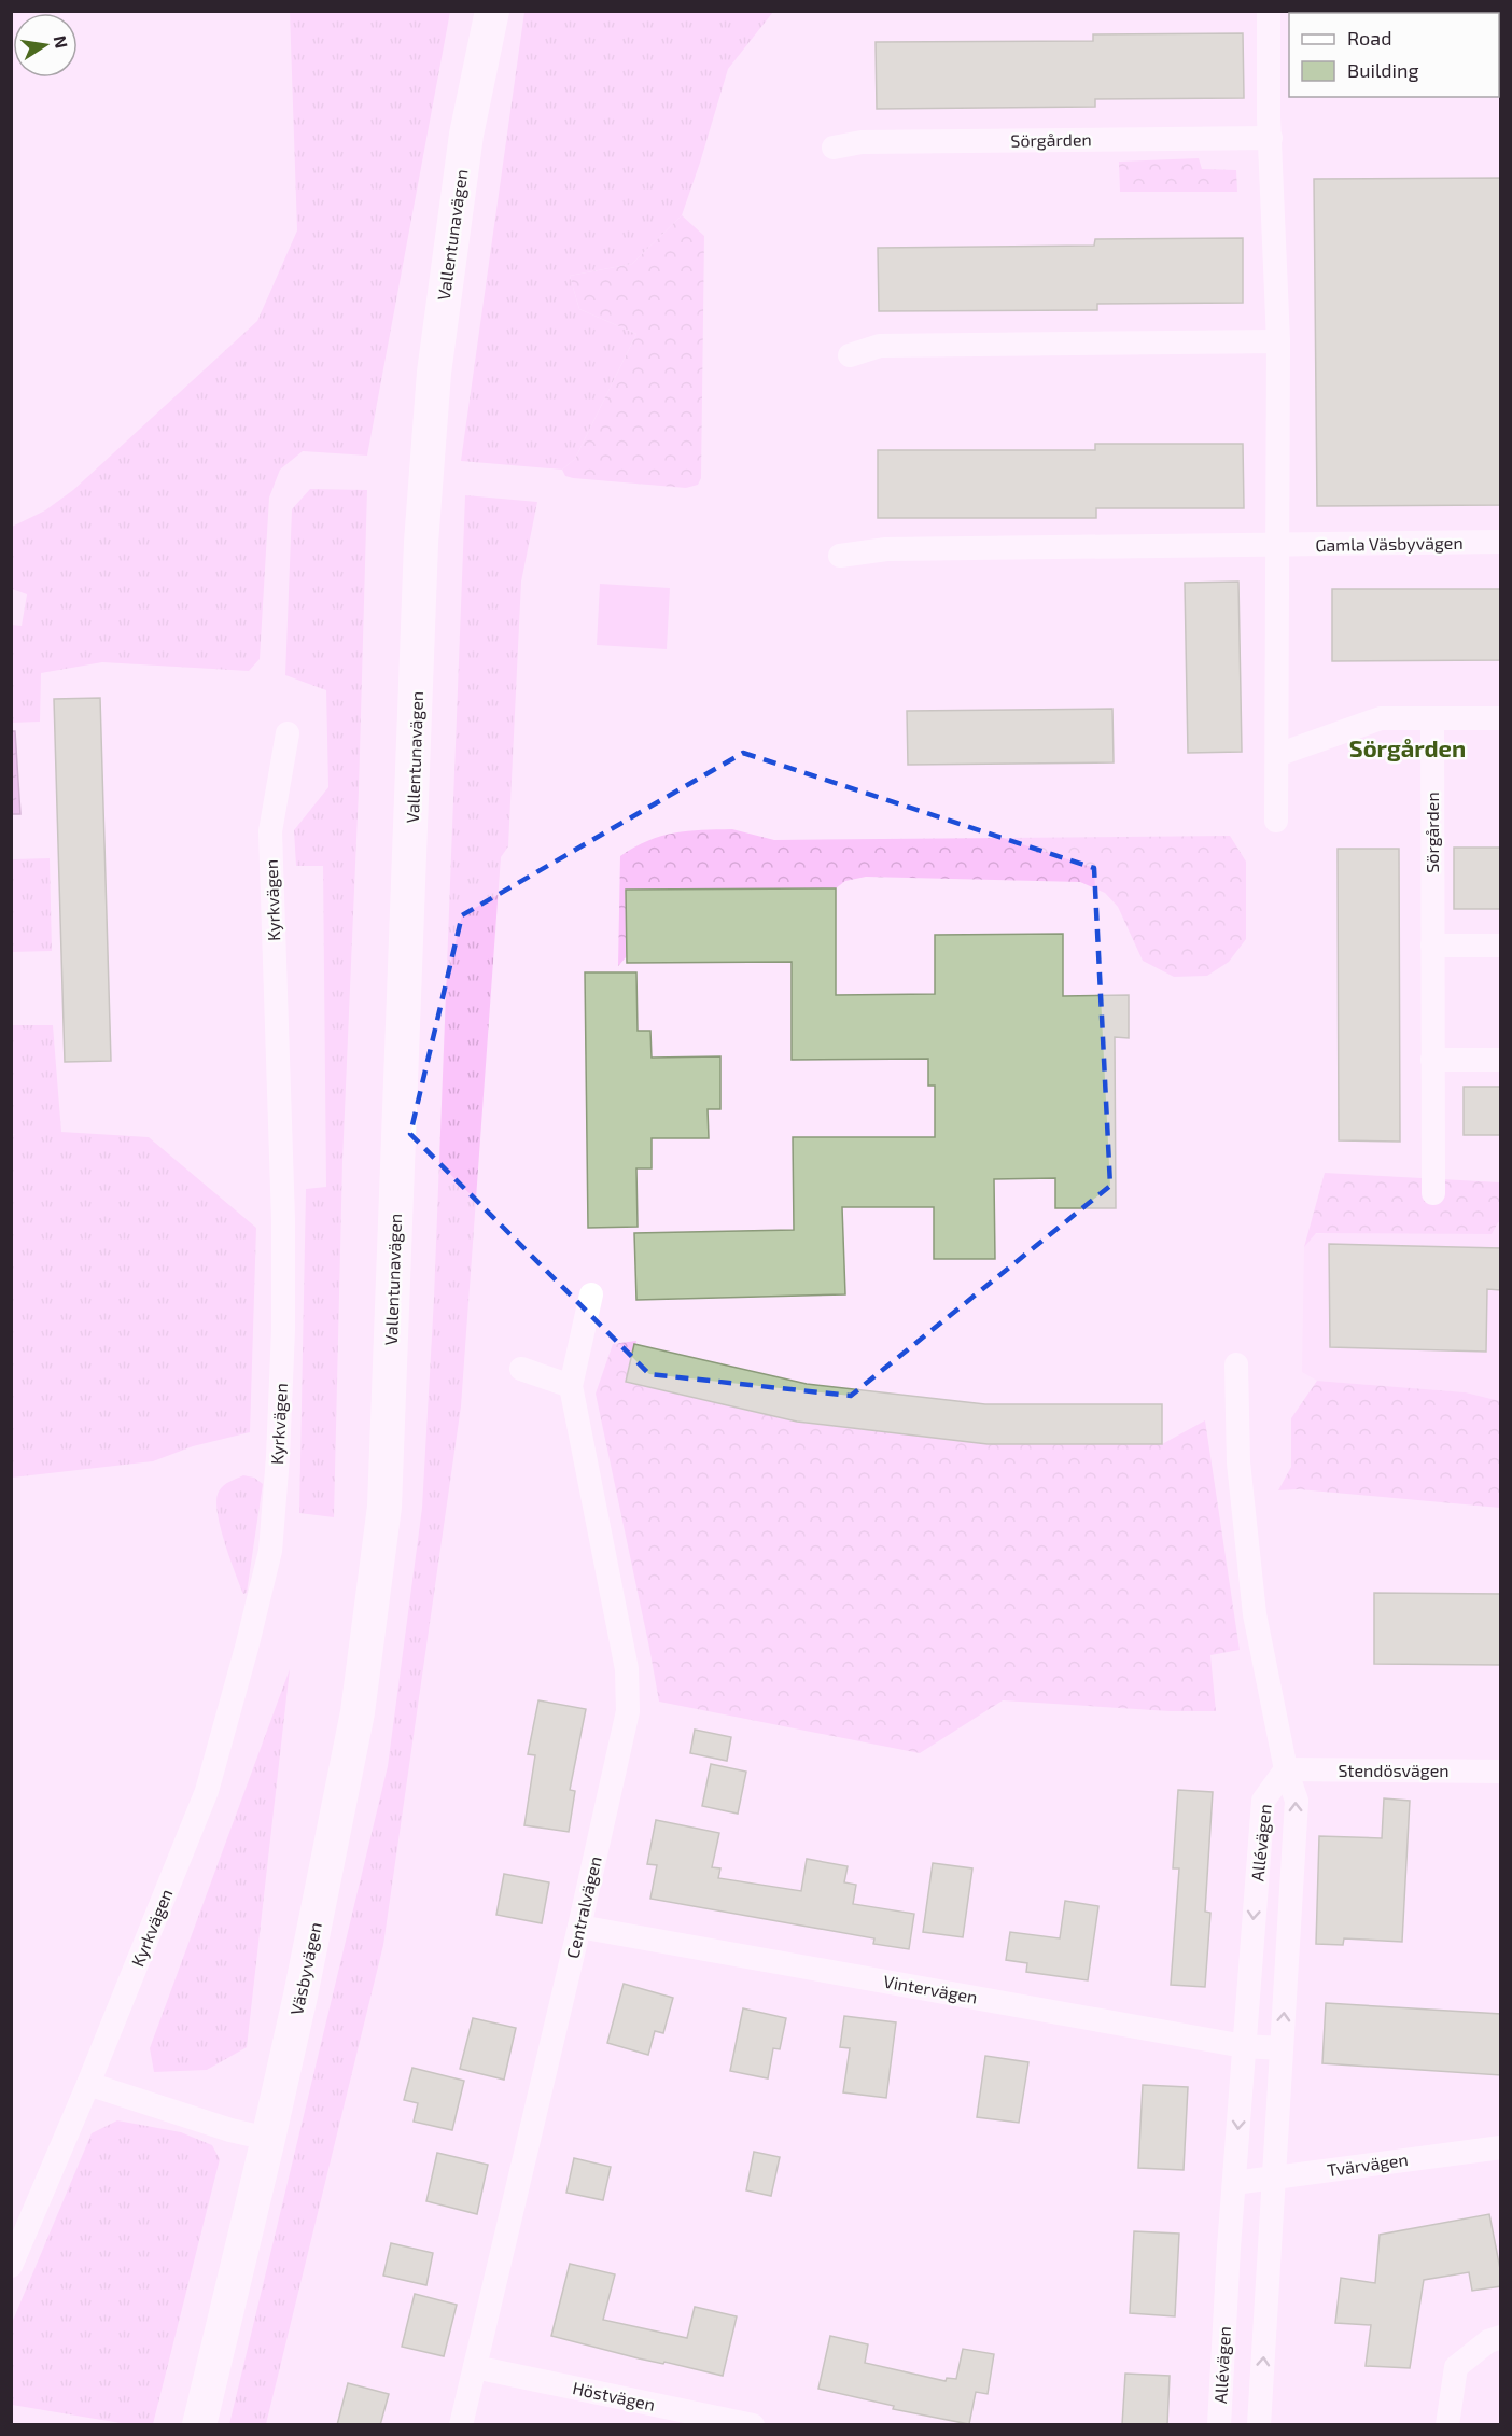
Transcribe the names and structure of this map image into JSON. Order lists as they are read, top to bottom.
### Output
{
  "streets": {
    "main road": ["Vallentunavägen", "Väsbyvägen"],
    "street": [
      "Sörgården",
      "Gamla Väsbyvägen",
      "Kyrkvägen",
      "Stendösvägen",
      "Allévägen",
      "Centralvägen",
      "Vintervägen",
      "Tvärvägen",
      "Höstvägen"
    ]
  },
  "crossings": [
    ["Vallentunavägen", "Väsbyvägen"],
    ["Stendösvägen", "Allévägen"],
    ["Allévägen", "Vintervägen"],
    ["Allévägen", "Tvärvägen"],
    ["Centralvägen", "Vintervägen"],
    ["Centralvägen", "Höstvägen"]
  ],
  "districts": ["Sörgården"],
  "legend": ["Road", "Building"],
  "north": "right"
}
